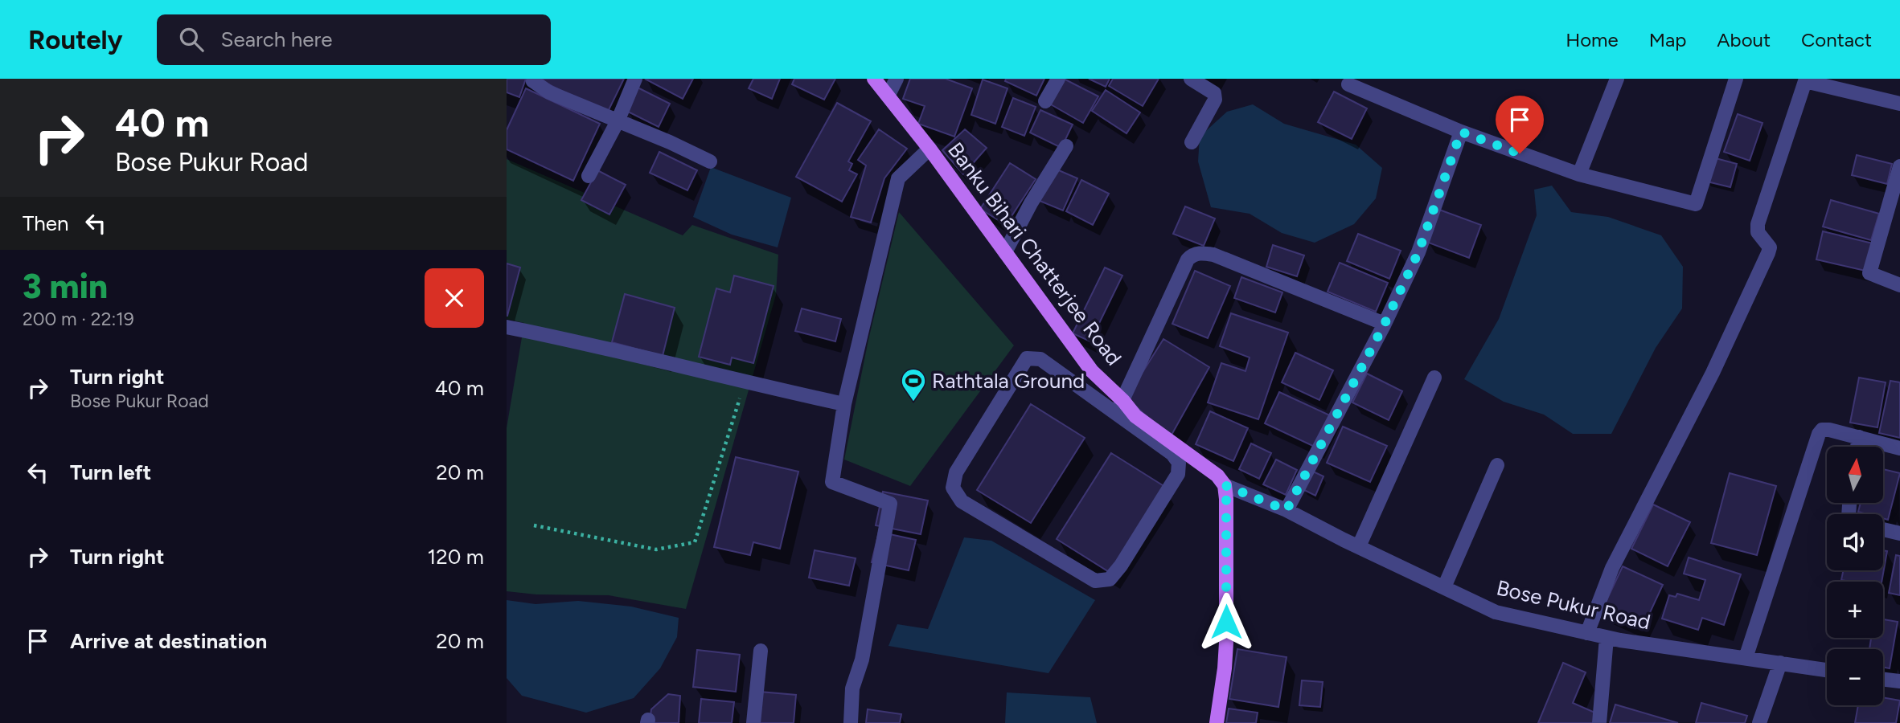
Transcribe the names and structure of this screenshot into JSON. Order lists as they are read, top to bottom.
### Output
{
  "streets": {
    "main road": ["Banku Bihari Chatterjee Road"],
    "street": ["Bose Pukur Road"]
  },
  "crossings": [
    ["Banku Bihari Chatterjee Road", "Bose Pukur Road"]
  ],
  "places": {
    "sports": ["Rathtala Ground"]
  },
  "north": "top",
  "page": {
    "header": "Routely",
    "search": "Search here",
    "nav": [
      "Home",
      "Map",
      "About",
      "Contact"
    ],
    "turn": ["40 m", "Bose Pukur Road"],
    "then": "Then",
    "heading": ["3 min", "200 m · 22:19"],
    "list": [
      {
        "name": "Turn right",
        "note": "Bose Pukur Road",
        "value": "40 m"
      },
      {
        "name": "Turn left",
        "value": "20 m"
      },
      {
        "name": "Turn right",
        "value": "120 m"
      },
      {
        "name": "Arrive at destination",
        "value": "20 m"
      }
    ],
    "map_buttons": ["+", "−"]
  }
}
